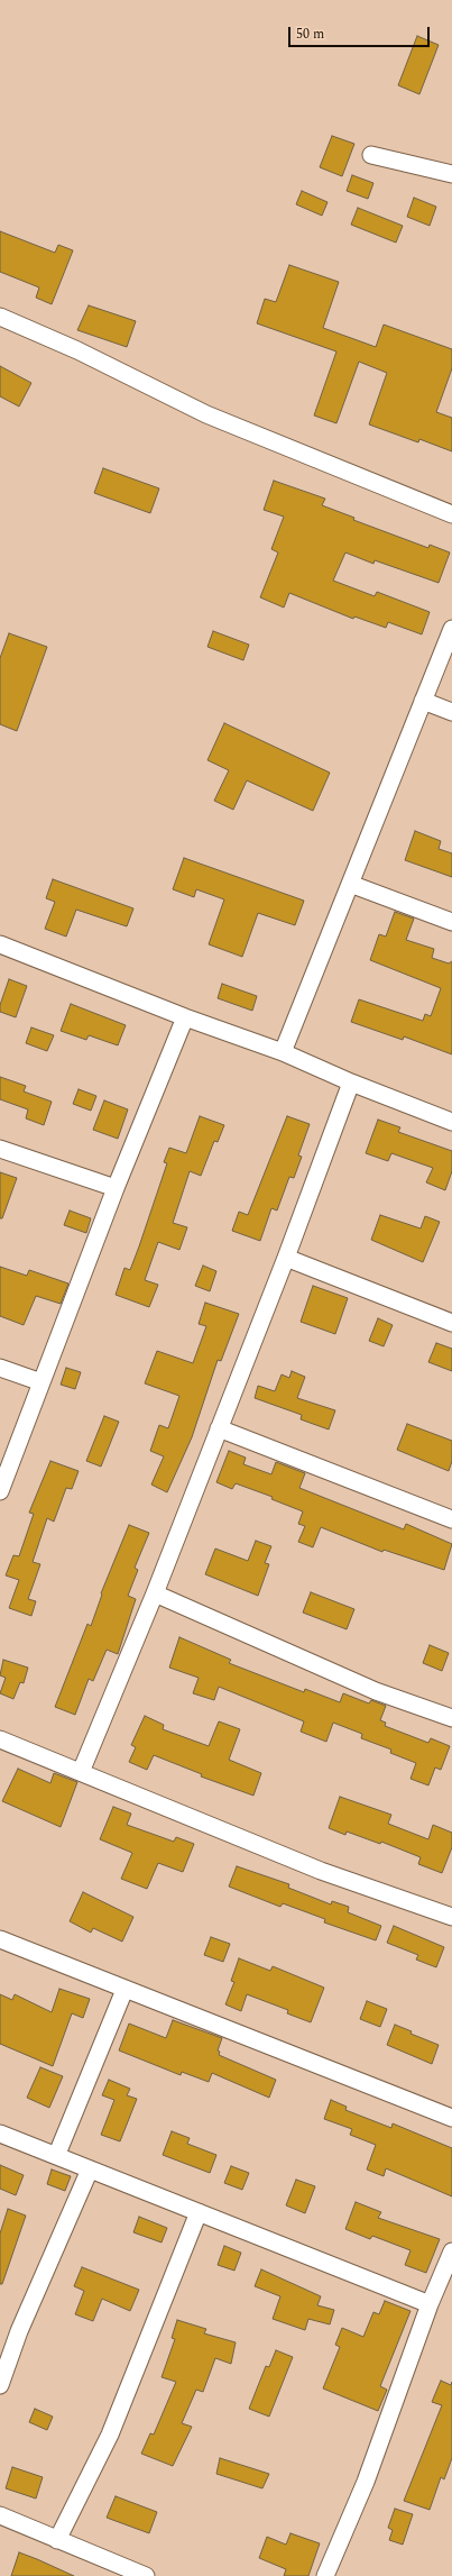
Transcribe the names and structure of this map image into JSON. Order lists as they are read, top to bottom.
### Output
{
  "scale_bar": "50 m"
}
